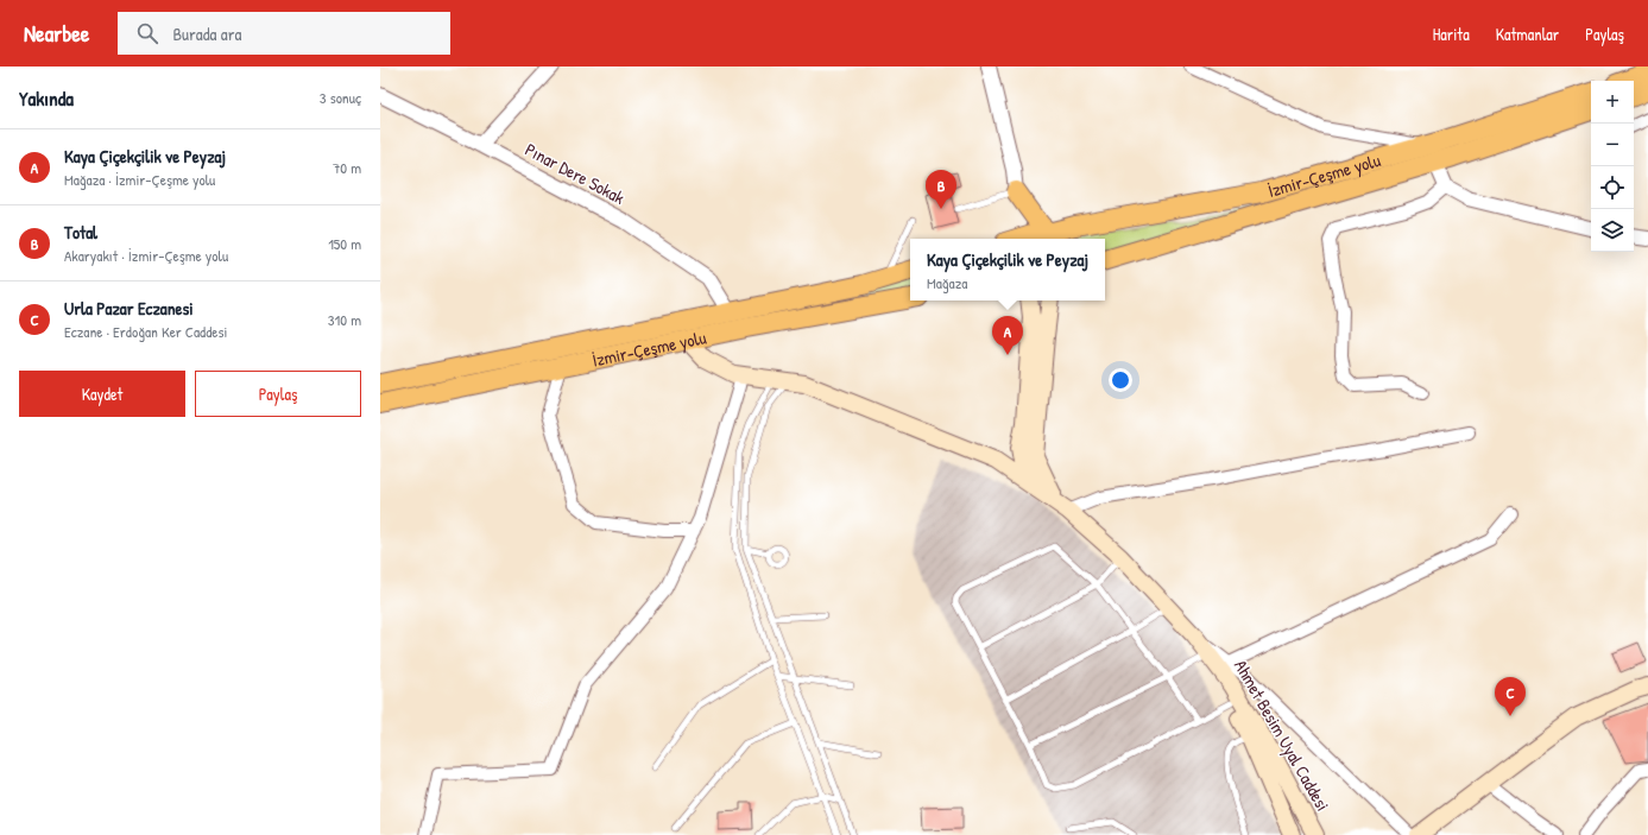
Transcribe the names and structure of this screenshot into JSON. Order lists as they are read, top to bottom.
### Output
{
  "streets": {
    "highway": ["İzmir-Çeşme yolu"],
    "main road": ["Ahmet Besim Uyal Caddesi"],
    "street": ["Pınar Dere Sokak"]
  },
  "crossings": [
    ["Pınar Dere Sokak", "İzmir-Çeşme yolu"]
  ],
  "page": {
    "header": "Nearbee",
    "search": "Burada ara",
    "nav": ["Harita", "Katmanlar", "Paylaş"],
    "heading": ["Yakında", "3 sonuç"],
    "map_buttons": ["+", "−"],
    "list": [
      {
        "mark": "A",
        "name": "Kaya Çiçekçilik ve Peyzaj",
        "note": "Mağaza · İzmir-Çeşme yolu",
        "value": "70 m"
      },
      {
        "mark": "B",
        "name": "Total",
        "note": "Akaryakıt · İzmir-Çeşme yolu",
        "value": "150 m"
      },
      {
        "mark": "C",
        "name": "Urla Pazar Eczanesi",
        "note": "Eczane · Erdoğan Ker Caddesi",
        "value": "310 m"
      }
    ],
    "pins": ["B", "A", "C"],
    "popup": ["Kaya Çiçekçilik ve Peyzaj", "Mağaza"],
    "buttons": ["Kaydet", "Paylaş"]
  }
}
